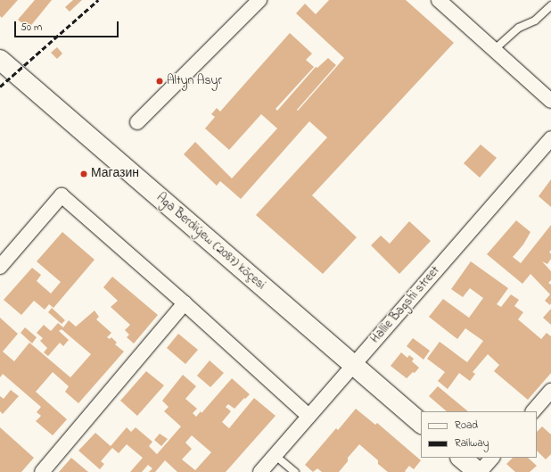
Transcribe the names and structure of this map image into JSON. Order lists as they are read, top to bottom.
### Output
{
  "streets": {
    "street": ["Aga Berdiýew (2087) köçesi", "Hallie Bagshi street"]
  },
  "crossings": [
    ["Aga Berdiýew (2087) köçesi", "Hallie Bagshi street"]
  ],
  "places": ["Altyn Asyr", "Магазин"],
  "legend": ["Road", "Railway"],
  "scale_bar": "50 m"
}
